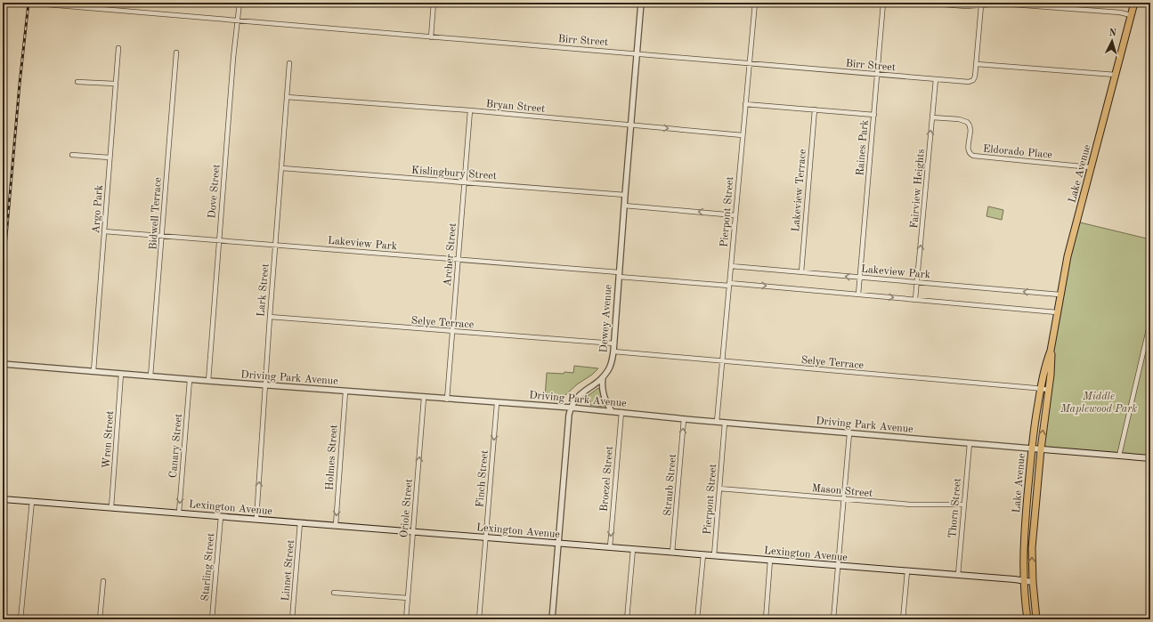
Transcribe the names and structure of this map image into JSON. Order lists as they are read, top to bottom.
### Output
{
  "streets": {
    "main road": ["Lake Avenue", "Driving Park Avenue", "Lexington Avenue"],
    "street": [
      "Birr Street",
      "Bryan Street",
      "Raines Park",
      "Eldorado Place",
      "Kislingbury Street",
      "Fairview Heights",
      "Lakeview Terrace",
      "Dove Street",
      "Argo Park",
      "Pierpont Street",
      "Bidwell Terrace",
      "Lakeview Park",
      "Archer Street",
      "Lark Street",
      "Dewey Avenue",
      "Selye Terrace",
      "Wren Street",
      "Canary Street",
      "Holmes Street",
      "Finch Street",
      "Broezel Street",
      "Straub Street",
      "Mason Street",
      "Oriole Street",
      "Thorn Street",
      "Starling Street",
      "Linnet Street"
    ]
  },
  "crossings": [
    ["Birr Street", "Raines Park"],
    ["Birr Street", "Fairview Heights"],
    ["Birr Street", "Dove Street"],
    ["Birr Street", "Pierpont Street"],
    ["Birr Street", "Dewey Avenue"],
    ["Bryan Street", "Pierpont Street"],
    ["Bryan Street", "Archer Street"],
    ["Bryan Street", "Lark Street"],
    ["Bryan Street", "Dewey Avenue"],
    ["Raines Park", "Lakeview Park"],
    ["Eldorado Place", "Lake Avenue"],
    ["Eldorado Place", "Fairview Heights"],
    ["Kislingbury Street", "Archer Street"],
    ["Kislingbury Street", "Lark Street"],
    ["Kislingbury Street", "Dewey Avenue"],
    ["Lake Avenue", "Lakeview Park"],
    ["Lake Avenue", "Selye Terrace"],
    ["Lake Avenue", "Driving Park Avenue"],
    ["Lake Avenue", "Lexington Avenue"],
    ["Fairview Heights", "Lakeview Park"],
    ["Lakeview Terrace", "Lakeview Park"],
    ["Dove Street", "Lakeview Park"],
    ["Dove Street", "Driving Park Avenue"],
    ["Argo Park", "Lakeview Park"],
    ["Argo Park", "Driving Park Avenue"],
    ["Pierpont Street", "Lakeview Park"],
    ["Pierpont Street", "Selye Terrace"],
    ["Pierpont Street", "Driving Park Avenue"],
    ["Pierpont Street", "Mason Street"],
    ["Pierpont Street", "Lexington Avenue"],
    ["Bidwell Terrace", "Lakeview Park"],
    ["Bidwell Terrace", "Driving Park Avenue"],
    ["Lakeview Park", "Archer Street"],
    ["Lakeview Park", "Lark Street"],
    ["Lakeview Park", "Dewey Avenue"],
    ["Archer Street", "Selye Terrace"],
    ["Archer Street", "Driving Park Avenue"],
    ["Lark Street", "Selye Terrace"],
    ["Lark Street", "Driving Park Avenue"],
    ["Lark Street", "Lexington Avenue"],
    ["Dewey Avenue", "Selye Terrace"],
    ["Dewey Avenue", "Driving Park Avenue"],
    ["Dewey Avenue", "Lexington Avenue"],
    ["Driving Park Avenue", "Wren Street"],
    ["Driving Park Avenue", "Canary Street"],
    ["Driving Park Avenue", "Holmes Street"],
    ["Driving Park Avenue", "Finch Street"],
    ["Driving Park Avenue", "Broezel Street"],
    ["Driving Park Avenue", "Straub Street"],
    ["Driving Park Avenue", "Oriole Street"],
    ["Driving Park Avenue", "Thorn Street"],
    ["Wren Street", "Lexington Avenue"],
    ["Canary Street", "Lexington Avenue"],
    ["Holmes Street", "Lexington Avenue"],
    ["Finch Street", "Lexington Avenue"],
    ["Broezel Street", "Lexington Avenue"],
    ["Straub Street", "Lexington Avenue"],
    ["Mason Street", "Thorn Street"],
    ["Lexington Avenue", "Oriole Street"],
    ["Lexington Avenue", "Thorn Street"],
    ["Lexington Avenue", "Starling Street"],
    ["Lexington Avenue", "Linnet Street"]
  ],
  "one_way": [
    "Fairview Heights",
    "Canary Street",
    "Holmes Street",
    "Finch Street",
    "Broezel Street",
    "Straub Street",
    "Oriole Street"
  ],
  "parks": ["Middle Maplewood Park"],
  "north": "top"
}
